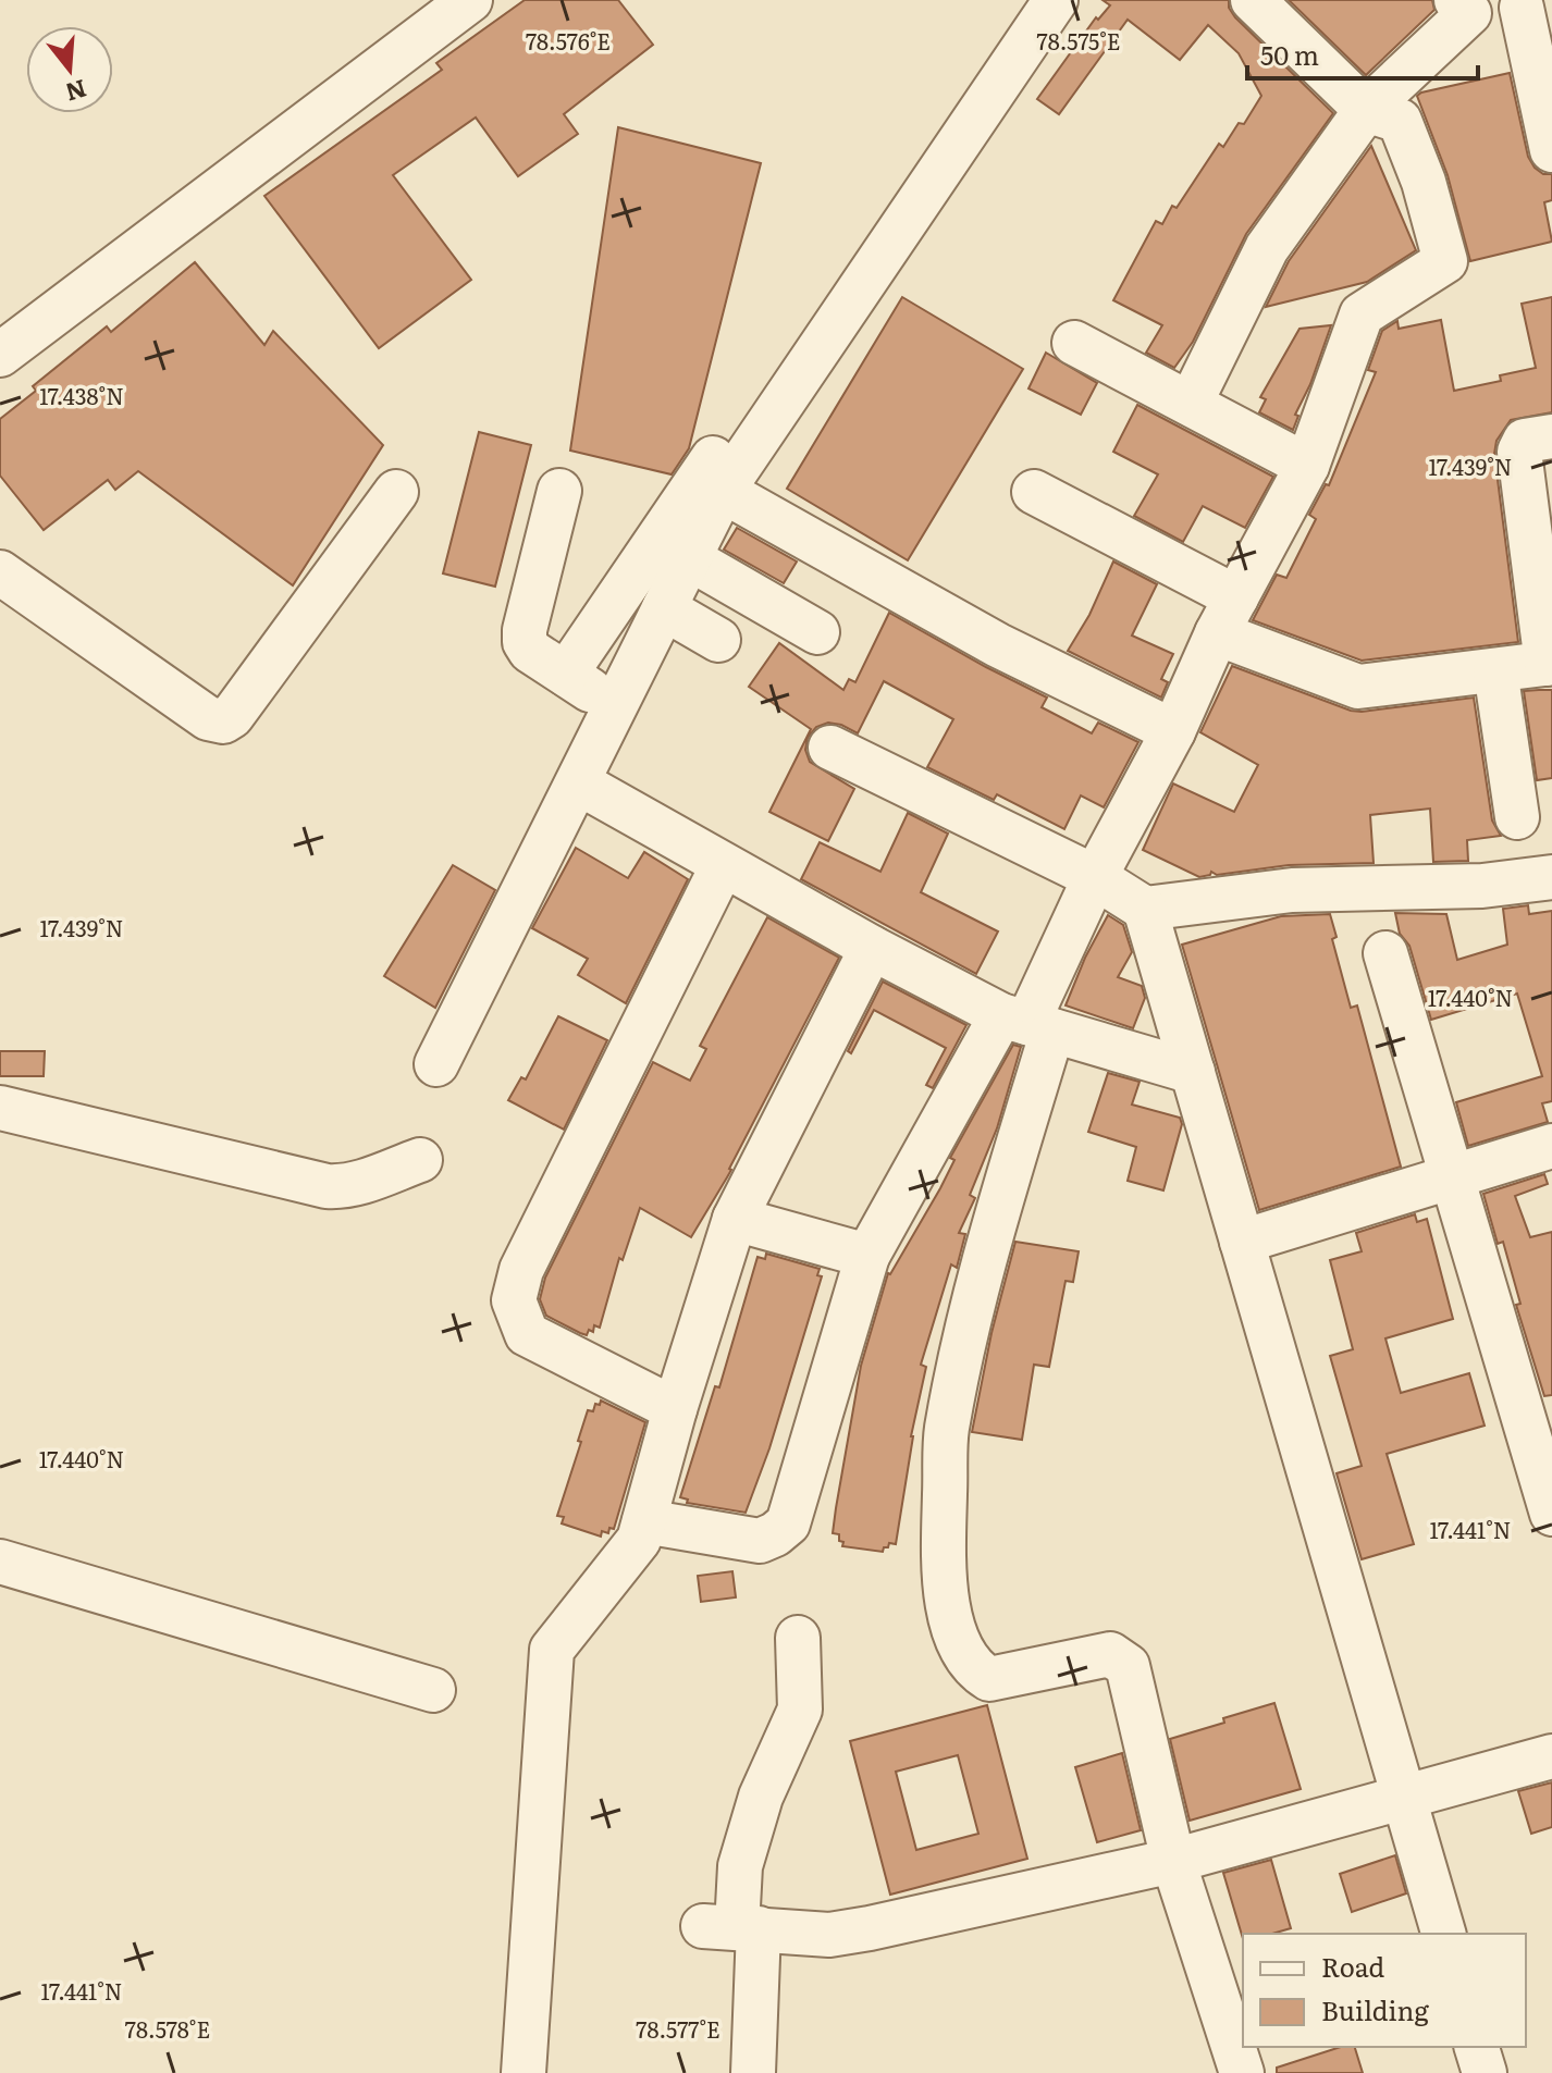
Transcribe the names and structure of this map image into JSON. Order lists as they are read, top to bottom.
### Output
{
  "legend": ["Road", "Building"],
  "scale_bar": "50 m",
  "north": "bottom",
  "coordinates": [
    "78.576°E",
    "78.575°E",
    "17.438°N",
    "17.439°N",
    "17.440°N",
    "17.441°N",
    "78.578°E",
    "78.577°E"
  ]
}
